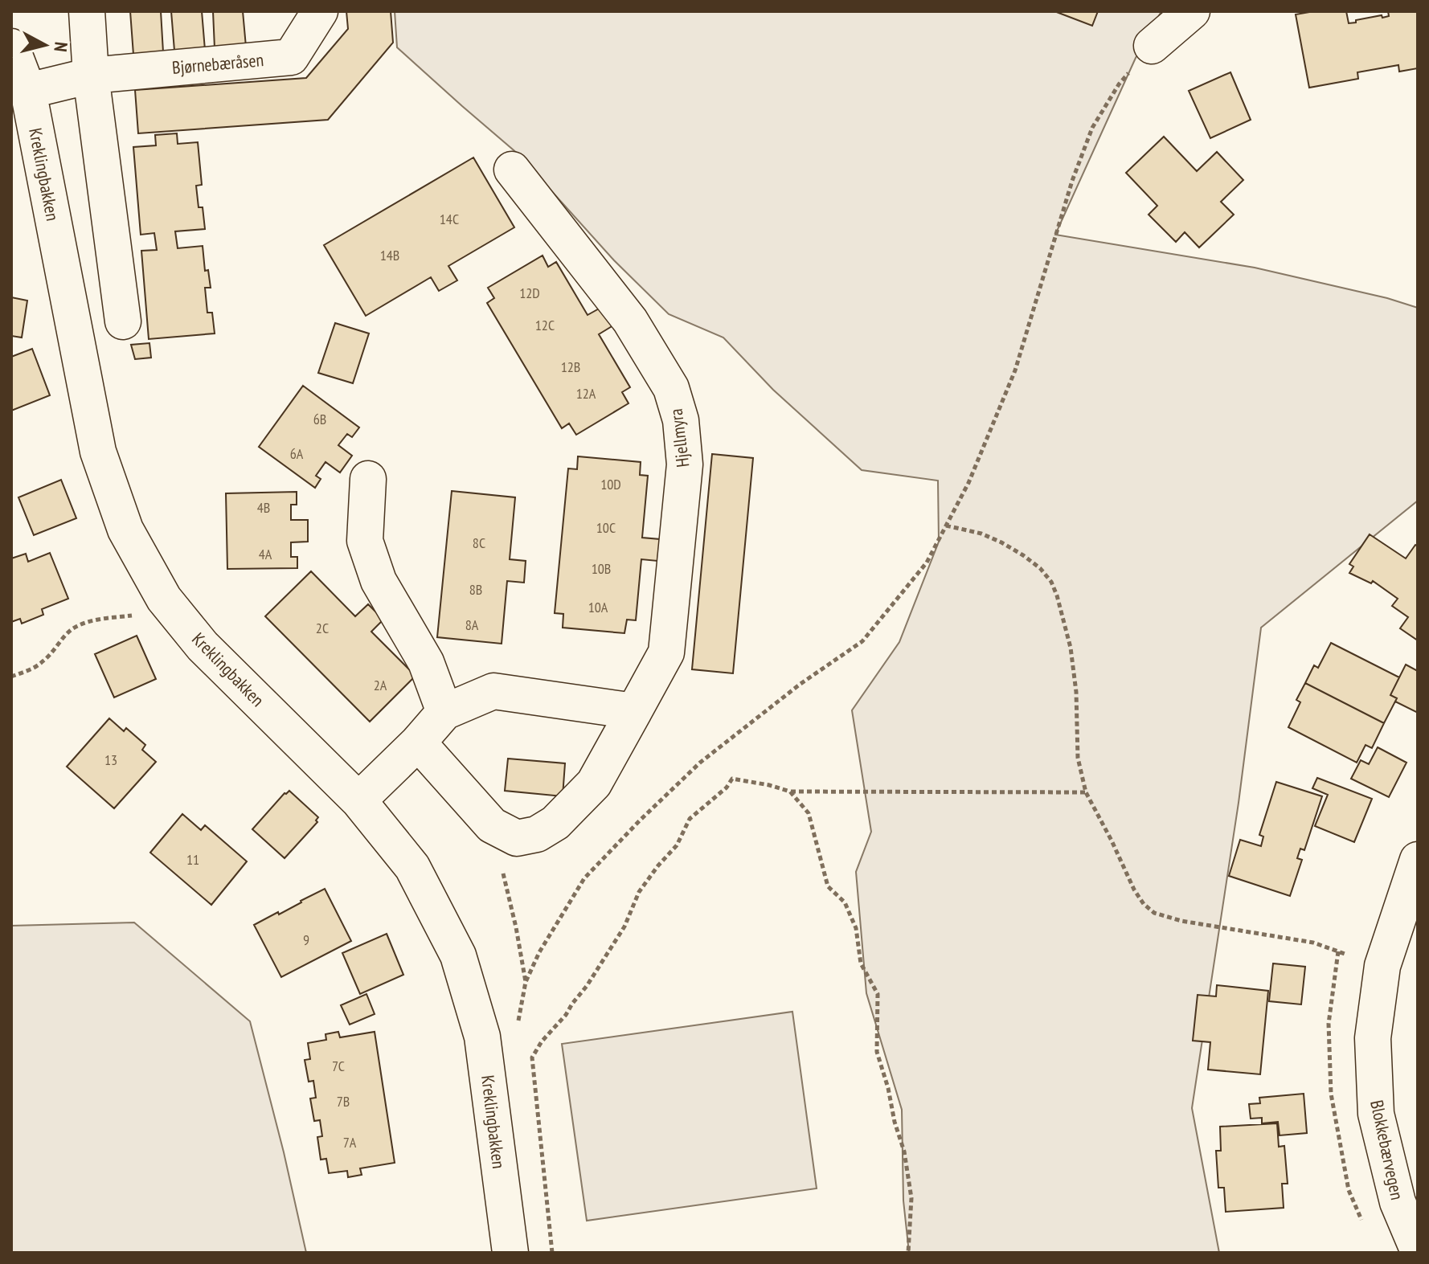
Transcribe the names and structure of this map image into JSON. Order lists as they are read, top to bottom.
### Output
{
  "streets": {
    "street": [
      "Bjørnebæråsen",
      "Kreklingbakken",
      "Hjellmyra",
      "Blokkebærvegen"
    ]
  },
  "crossings": [
    ["Bjørnebæråsen", "Kreklingbakken"]
  ],
  "house_numbers": [
    "14C",
    "14B",
    "12D",
    "12C",
    "12B",
    "12A",
    "6B",
    "6A",
    "10D",
    "4B",
    "10C",
    "8C",
    "4A",
    "10B",
    "8B",
    "10A",
    "8A",
    "2C",
    "2A",
    "13",
    "11",
    "9",
    "7C",
    "7B",
    "7A"
  ],
  "north": "right"
}
